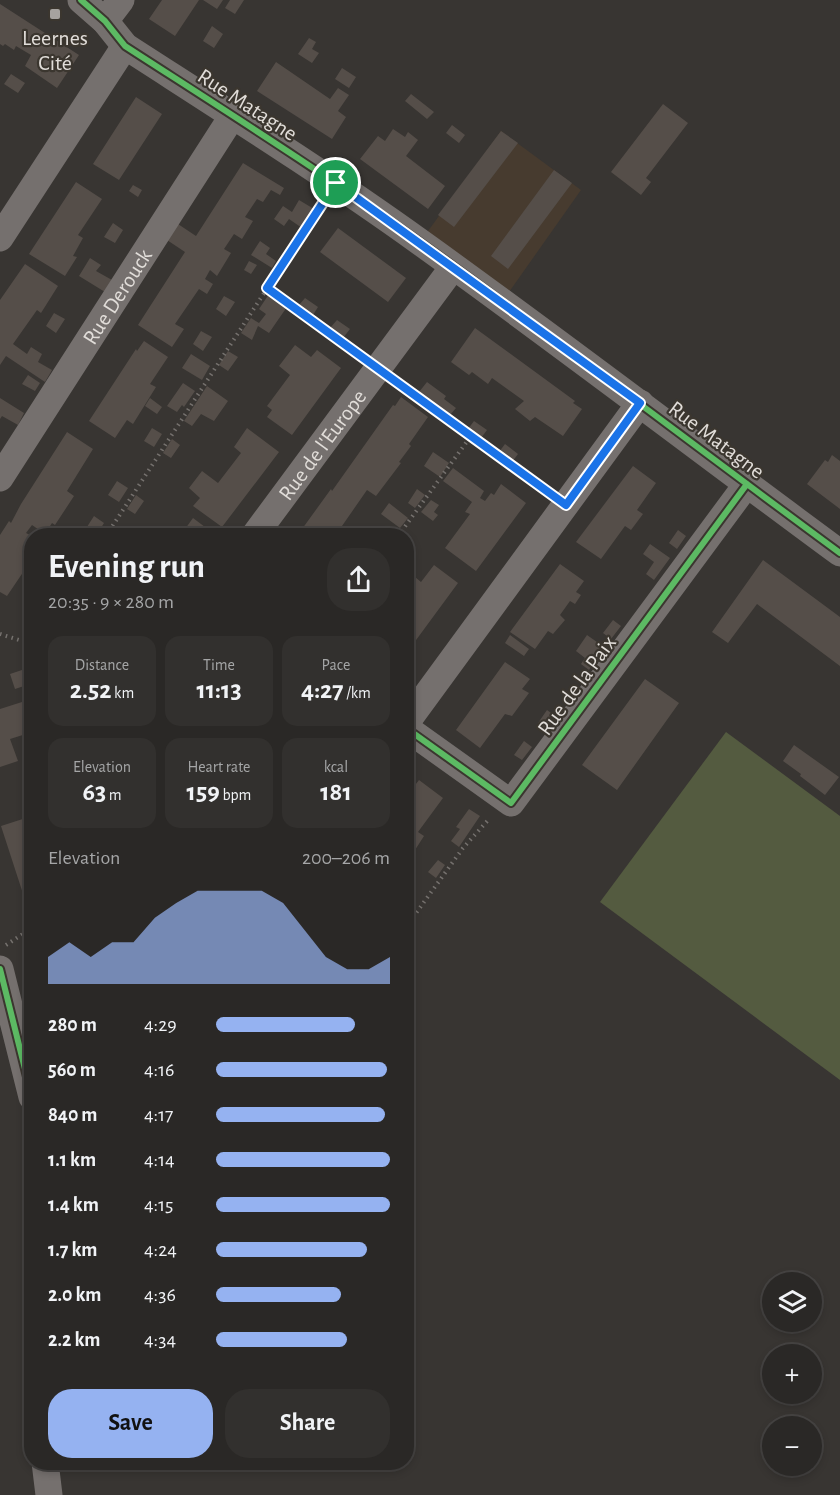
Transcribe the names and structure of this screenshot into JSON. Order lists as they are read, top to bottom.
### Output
{
  "streets": {
    "street": [
      "Rue Matagne",
      "Rue Derouck",
      "Rue de l'Europe",
      "Rue de la Paix"
    ]
  },
  "crossings": [
    ["Rue Matagne", "Rue Derouck"],
    ["Rue Matagne", "Rue de l'Europe"],
    ["Rue Matagne", "Rue de la Paix"]
  ],
  "places": {
    "transit": ["Leernes Cité"]
  },
  "page": {
    "heading": ["Evening run", "20:35 · 9 × 280 m"],
    "stats": [
      ["Distance", "2.52 km"],
      ["Time", "11:13"],
      ["Pace", "4:27 /km"],
      ["Elevation", "63 m"],
      ["Heart rate", "159 bpm"],
      ["kcal", "181"]
    ],
    "chart": ["Elevation", "200–206 m"],
    "list": [
      {
        "name": "280 m",
        "note": "4:29"
      },
      {
        "name": "560 m",
        "note": "4:16"
      },
      {
        "name": "840 m",
        "note": "4:17"
      },
      {
        "name": "1.1 km",
        "note": "4:14"
      },
      {
        "name": "1.4 km",
        "note": "4:15"
      },
      {
        "name": "1.7 km",
        "note": "4:24"
      },
      {
        "name": "2.0 km",
        "note": "4:36"
      },
      {
        "name": "2.2 km",
        "note": "4:34"
      }
    ],
    "map_buttons": ["+", "−"],
    "buttons": ["Save", "Share"]
  }
}
